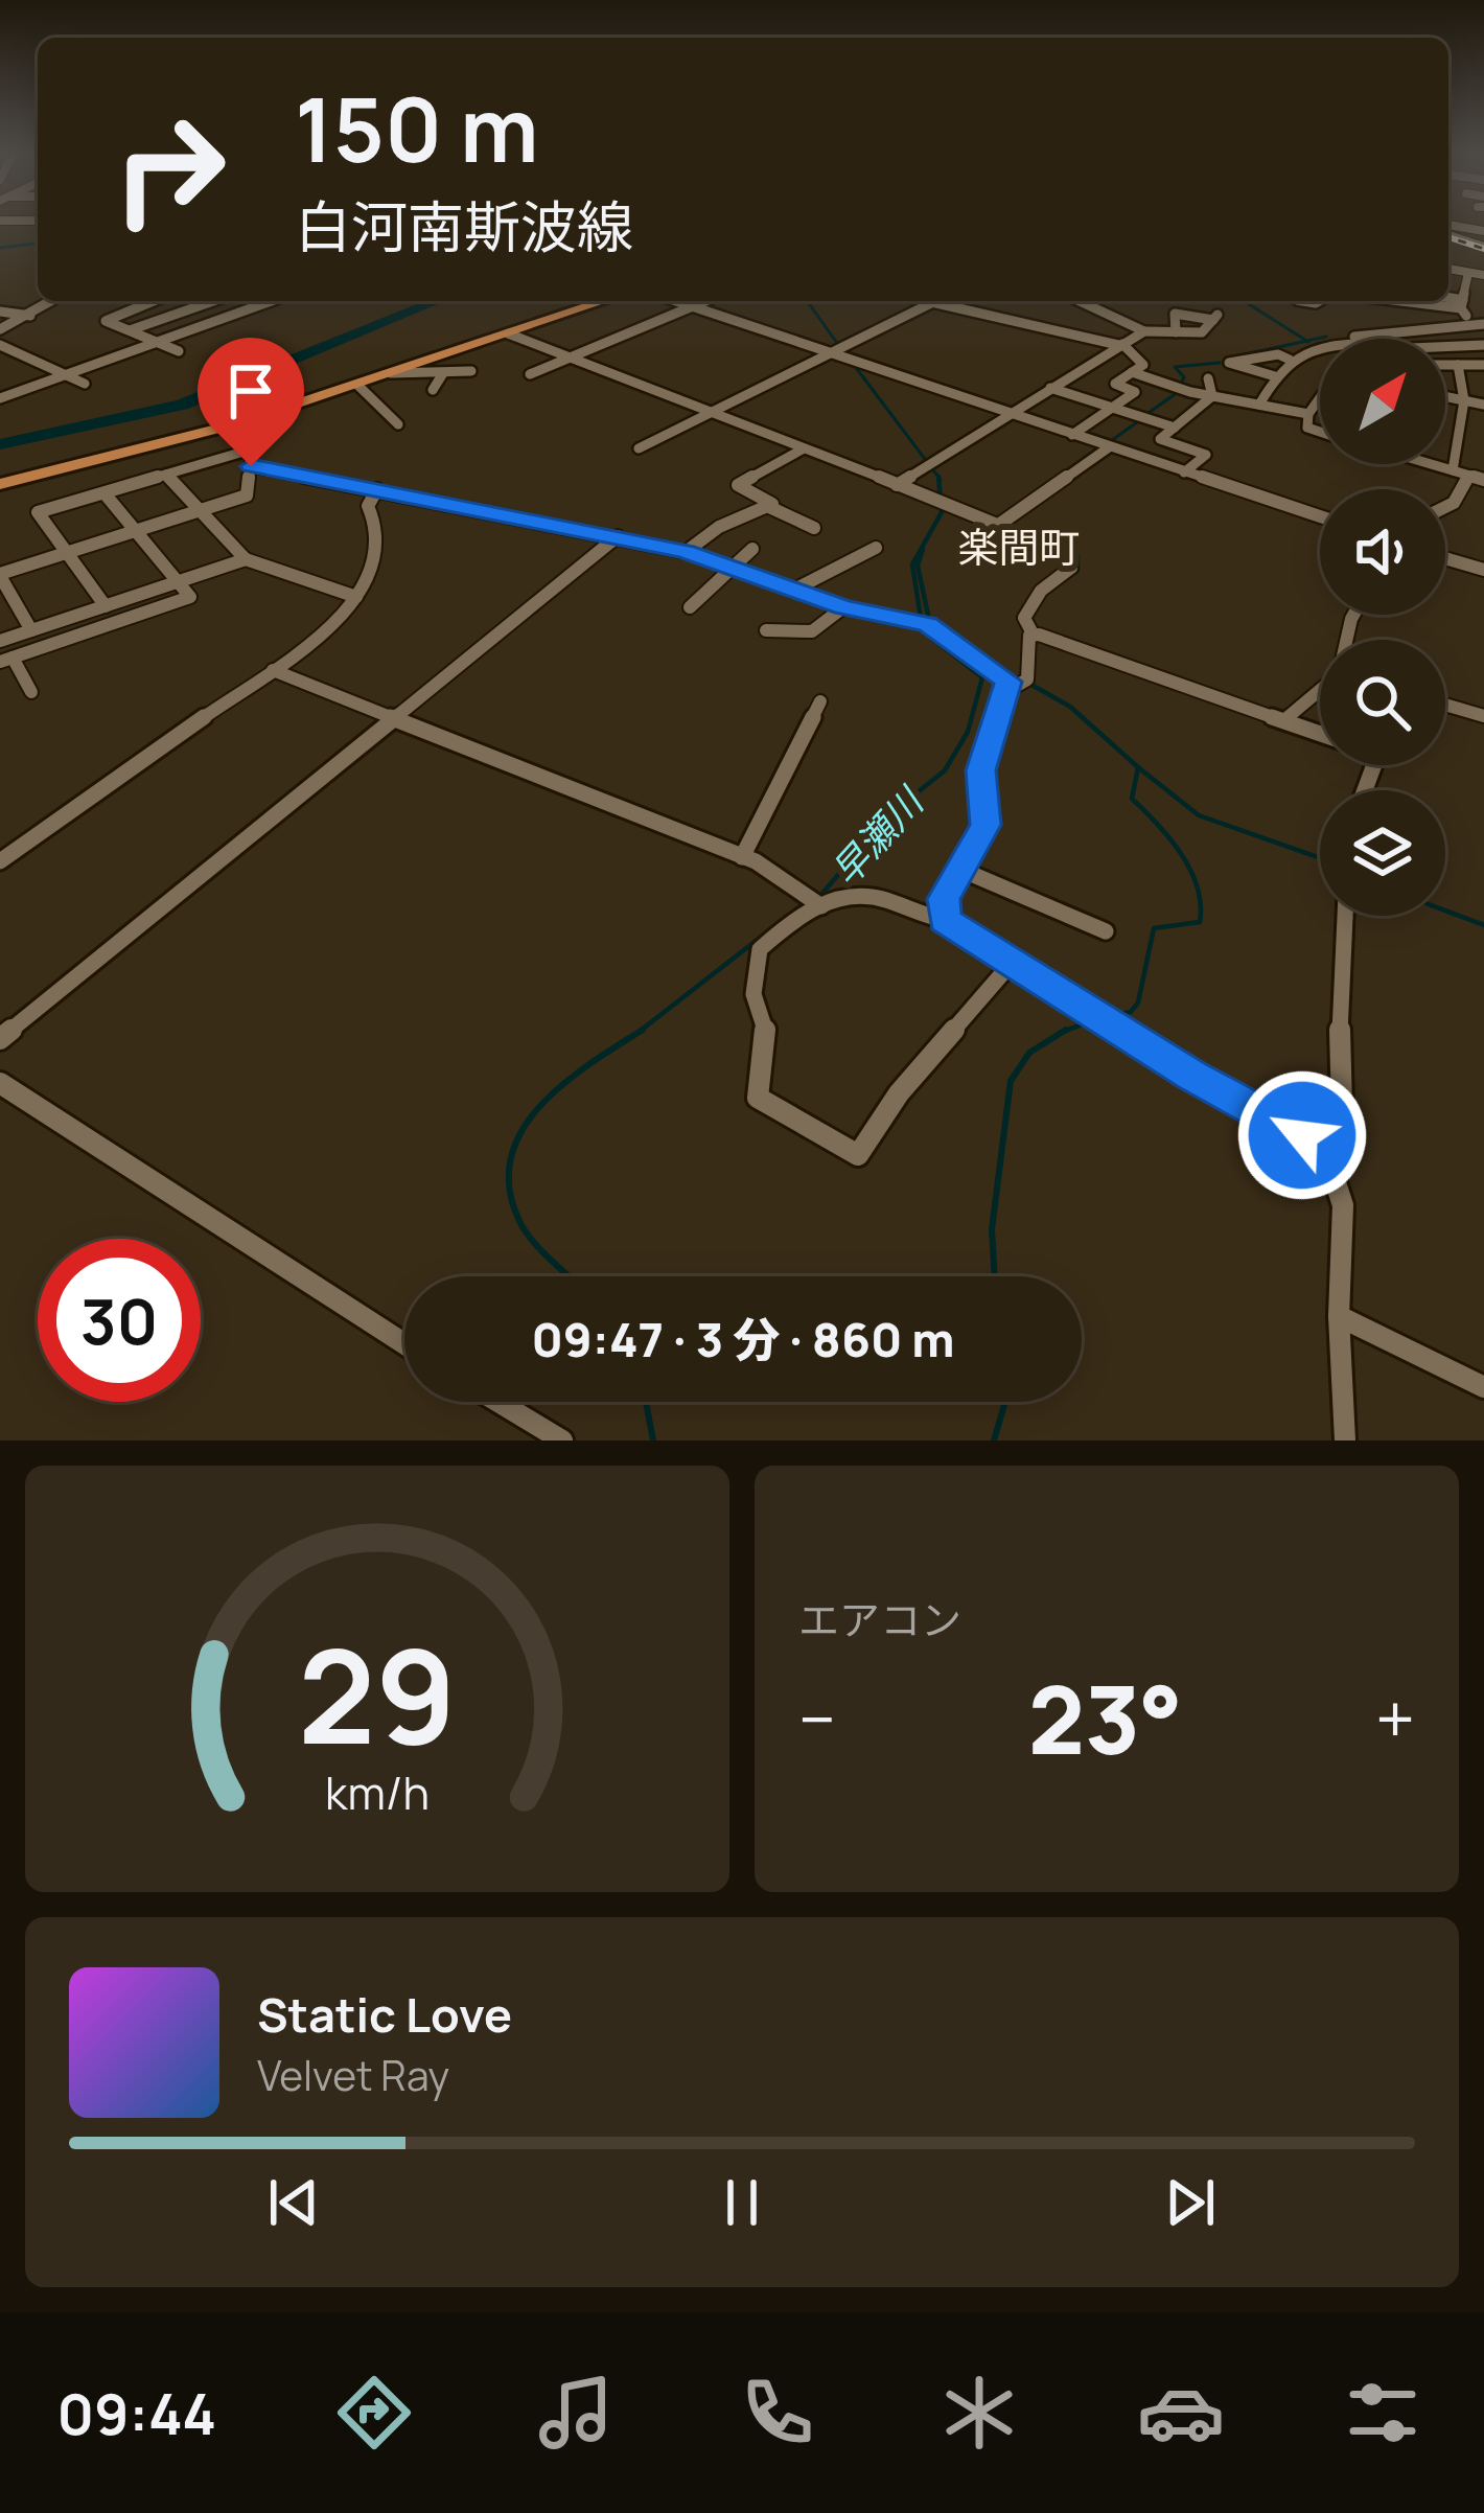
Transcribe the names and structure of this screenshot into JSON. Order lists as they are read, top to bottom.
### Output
{
  "districts": ["楽間町"],
  "water": ["早瀬川"],
  "north": "top right",
  "page": {
    "turn": ["150 m", "白河南斯波線"],
    "limit": "30",
    "trip": "09:47 · 3 分 · 860 m",
    "tile": "エアコン",
    "heat": ["−", "23°", "+"],
    "song": ["Static Love", "Velvet Ray"],
    "tabs": "09:44",
    "gauge": ["29", "km/h"]
  }
}
